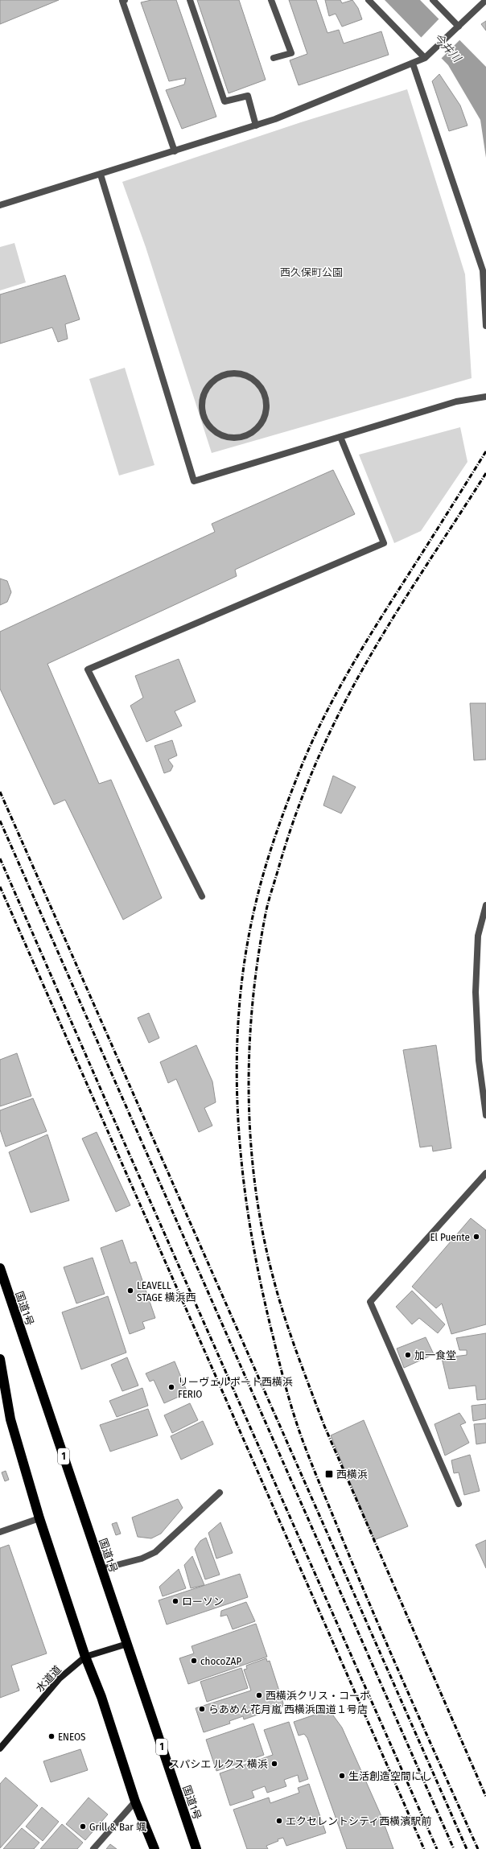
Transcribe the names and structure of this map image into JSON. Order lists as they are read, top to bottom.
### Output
{
  "streets": {
    "highway": ["国道1号", "1"],
    "street": ["水道道"]
  },
  "crossings": [
    ["国道1号", "水道道"]
  ],
  "water": ["今井川"],
  "parks": ["西久保町公園"],
  "places": {
    "other": [
      "El Puente",
      "LEAVELL STAGE 横浜西",
      "加一食堂",
      "リーヴェルポート西横浜 FERIO",
      "ローソン",
      "chocoZAP",
      "西横浜クリス・コーポ",
      "らあめん花月嵐 西横浜国道１号店",
      "ENEOS",
      "スパシエ ルクス 横浜",
      "生活創造空間にし",
      "エクセレントシティ西横濱駅前",
      "Grill & Bar 颯"
    ],
    "transit": ["西横浜"]
  }
}
